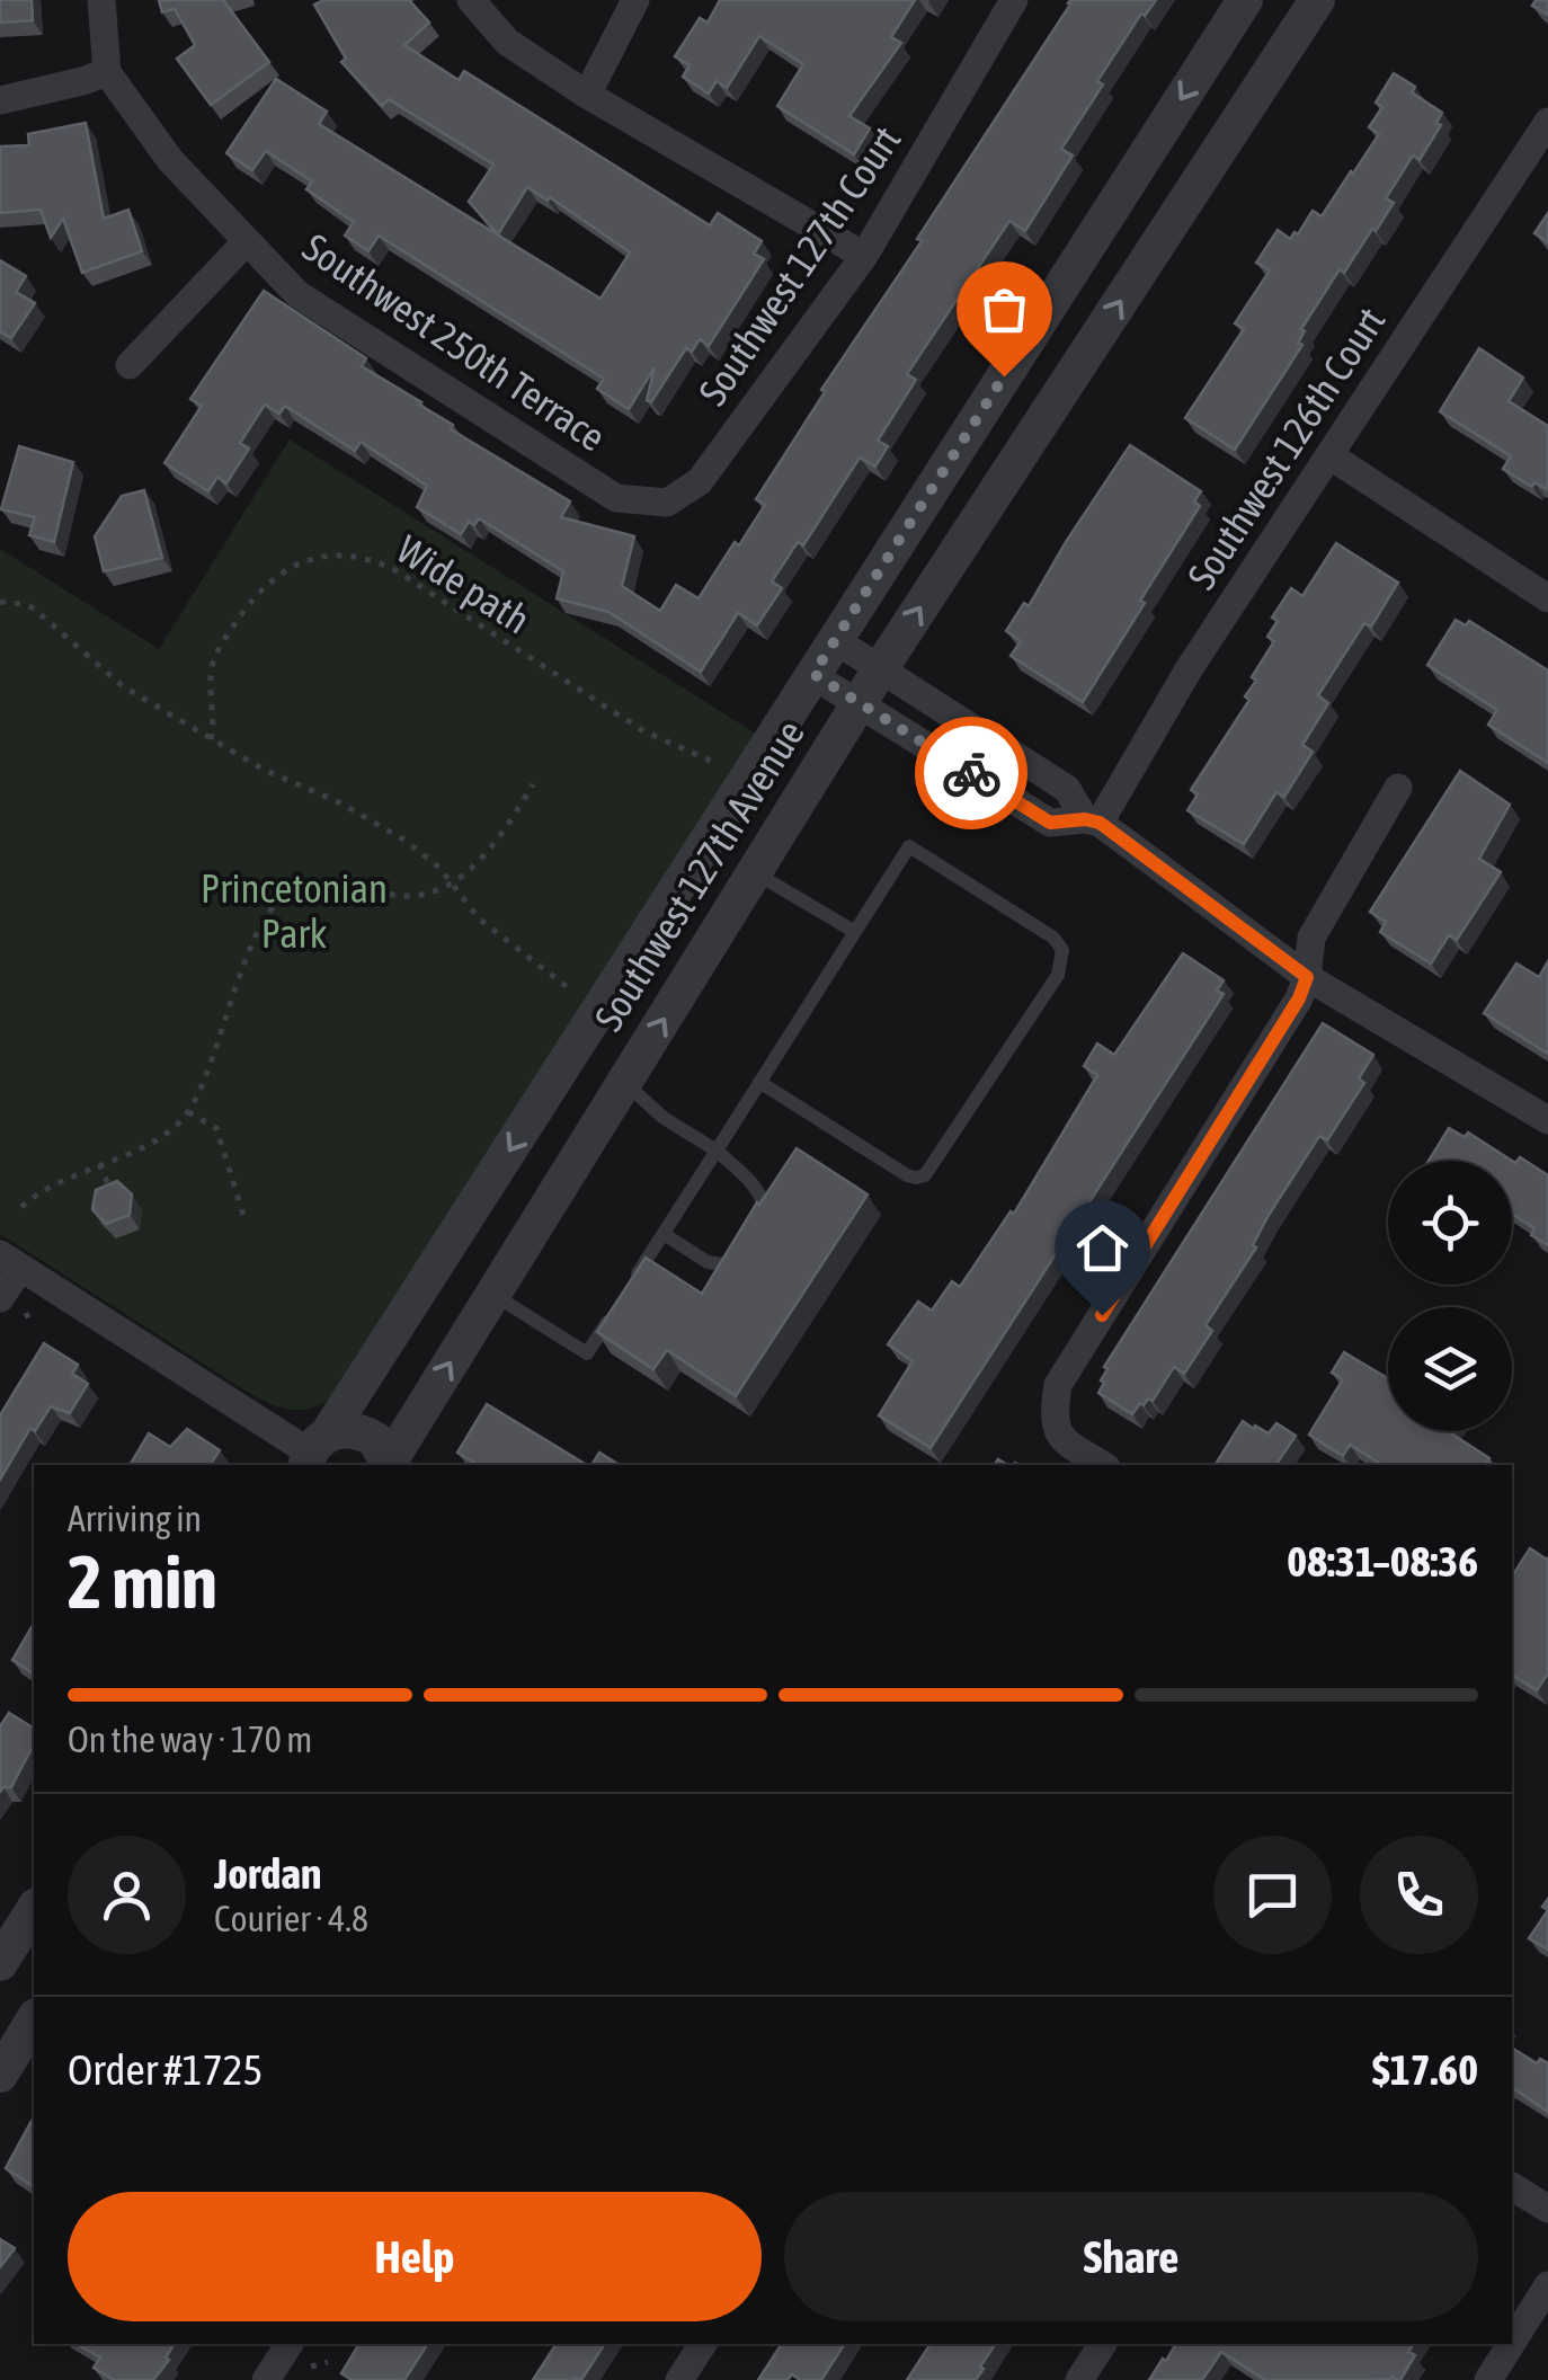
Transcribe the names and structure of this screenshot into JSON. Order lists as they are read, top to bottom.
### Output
{
  "streets": {
    "street": [
      "Southwest 127th Court",
      "Southwest 250th Terrace",
      "Southwest 126th Court",
      "Southwest 127th Avenue"
    ],
    "path": ["Wide path"]
  },
  "crossings": [
    ["Southwest 127th Court", "Southwest 250th Terrace"]
  ],
  "parks": ["Princetonian Park"],
  "page": {
    "heading": ["2 min", "Arriving in", "08:31–08:36"],
    "panel": [
      "Jordan",
      "Courier · 4.8",
      "Order #1725",
      "$17.60"
    ],
    "bar": "On the way · 170 m",
    "buttons": ["Help", "Share"]
  }
}
